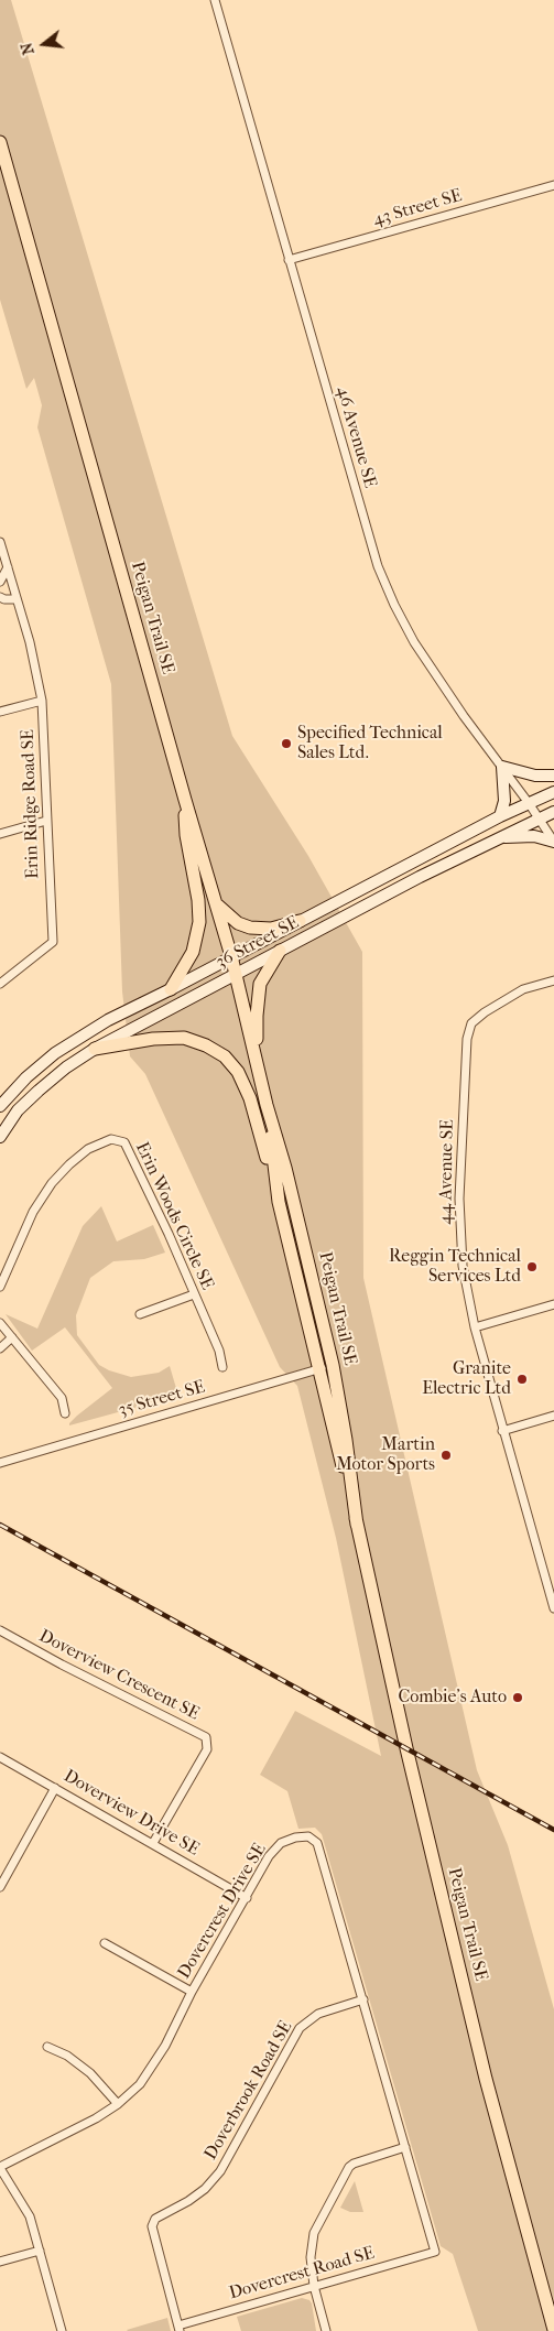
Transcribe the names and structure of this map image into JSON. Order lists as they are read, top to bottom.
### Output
{
  "streets": {
    "main road": ["Peigan Trail SE"],
    "street": [
      "43 Street SE",
      "46 Avenue SE",
      "Erin Ridge Road SE",
      "36 Street SE",
      "44 Avenue SE",
      "Erin Woods Circle SE",
      "35 Street SE",
      "Doverview Crescent SE",
      "Doverview Drive SE",
      "Dovercrest Drive SE",
      "Doverbrook Road SE",
      "Dovercrest Road SE"
    ]
  },
  "crossings": [
    ["43 Street SE", "46 Avenue SE"],
    ["46 Avenue SE", "36 Street SE"],
    ["Peigan Trail SE", "36 Street SE"],
    ["Peigan Trail SE", "35 Street SE"],
    ["Doverview Crescent SE", "Doverview Drive SE"],
    ["Doverview Drive SE", "Dovercrest Drive SE"],
    ["Dovercrest Drive SE", "Doverbrook Road SE"],
    ["Dovercrest Drive SE", "Dovercrest Road SE"],
    ["Doverbrook Road SE", "Dovercrest Road SE"]
  ],
  "places": [
    "Specified Technical Sales Ltd.",
    "Reggin Technical Services Ltd",
    "Granite Electric Ltd",
    "Martin Motor Sports",
    "Combie's Auto"
  ],
  "north": "left"
}
